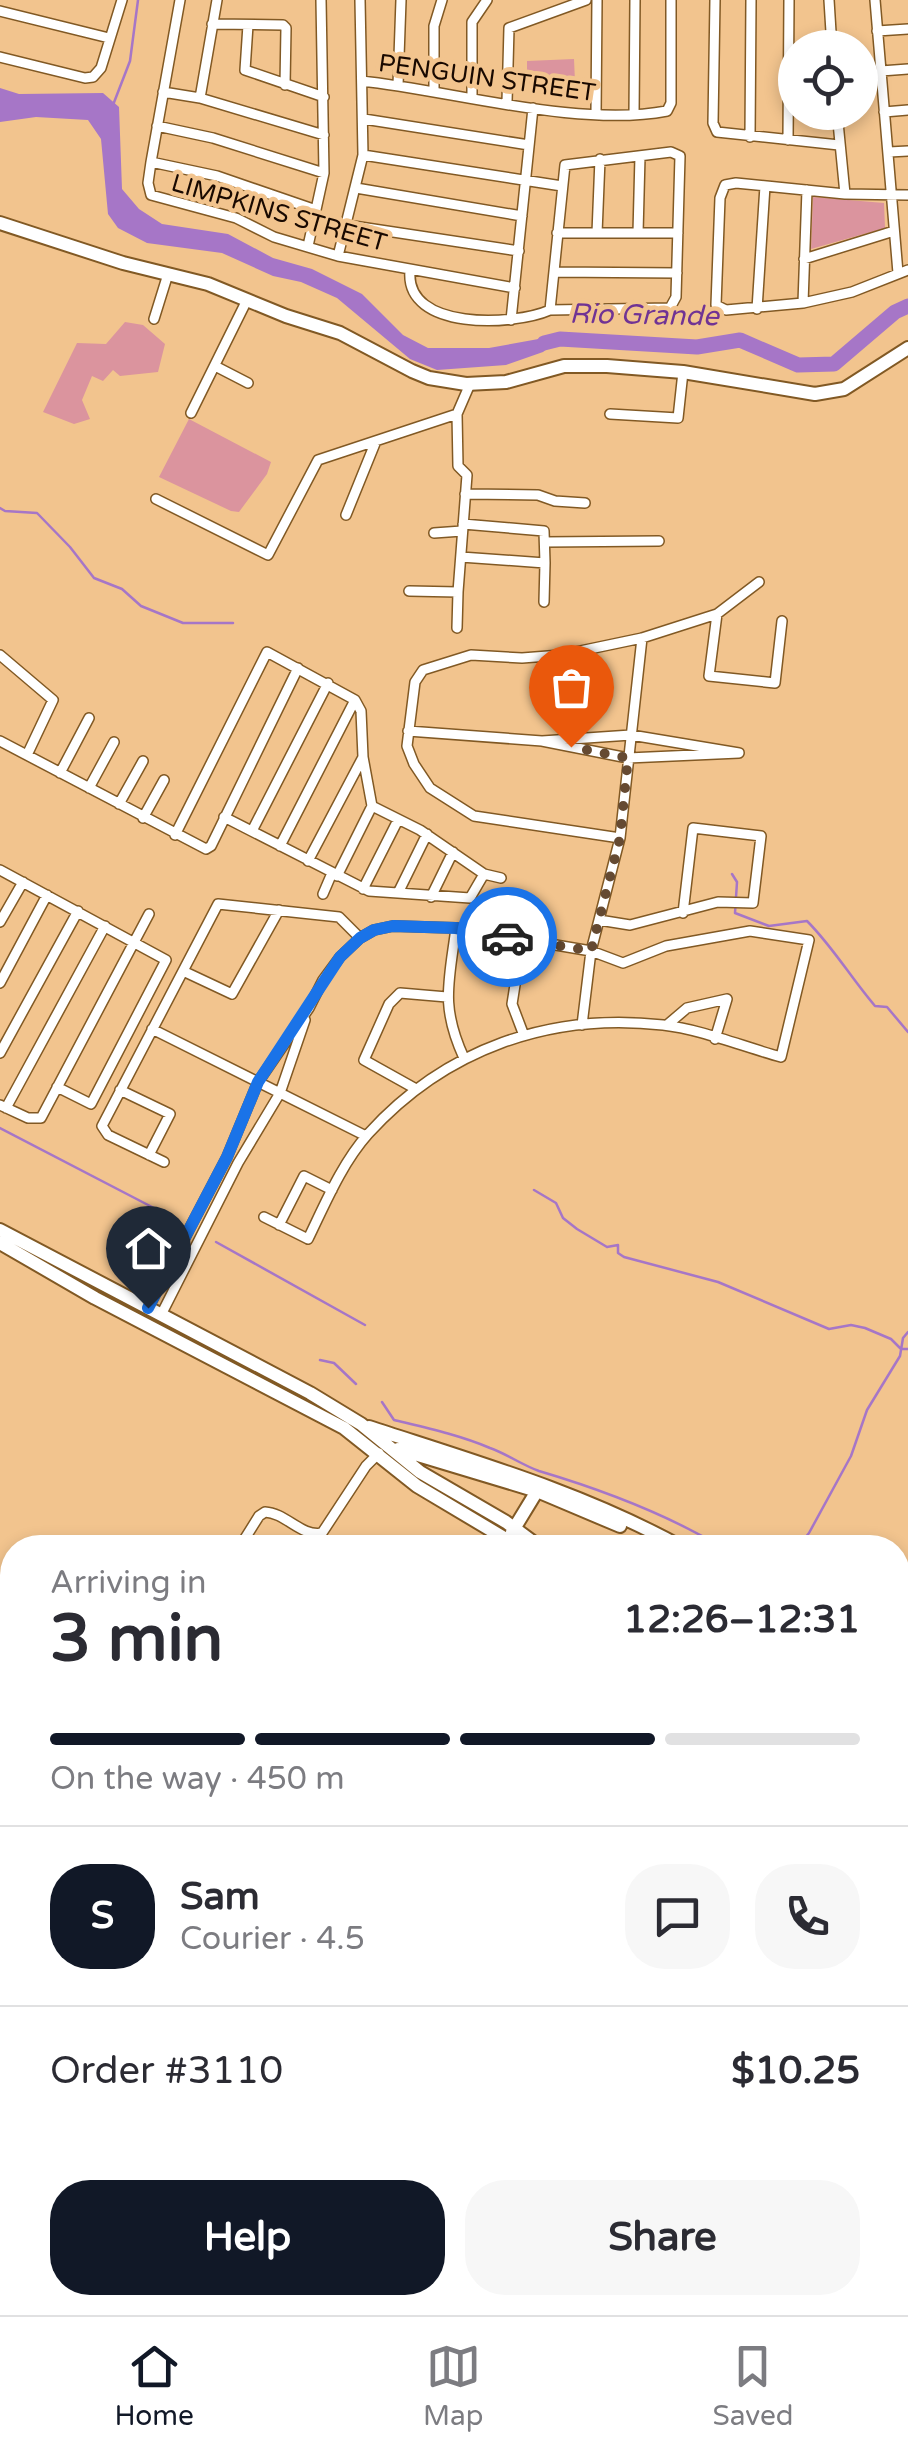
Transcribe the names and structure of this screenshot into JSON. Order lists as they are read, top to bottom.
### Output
{
  "streets": {
    "street": ["PENGUIN STREET", "LIMPKINS STREET"]
  },
  "water": ["Rio Grande"],
  "page": {
    "heading": ["3 min", "Arriving in", "12:26–12:31"],
    "panel": [
      "Sam",
      "Courier · 4.5",
      "Order #3110",
      "$10.25"
    ],
    "bar": "On the way · 450 m",
    "round": "S",
    "buttons": ["Help", "Share"],
    "tabs": ["Home", "Map", "Saved"]
  }
}
